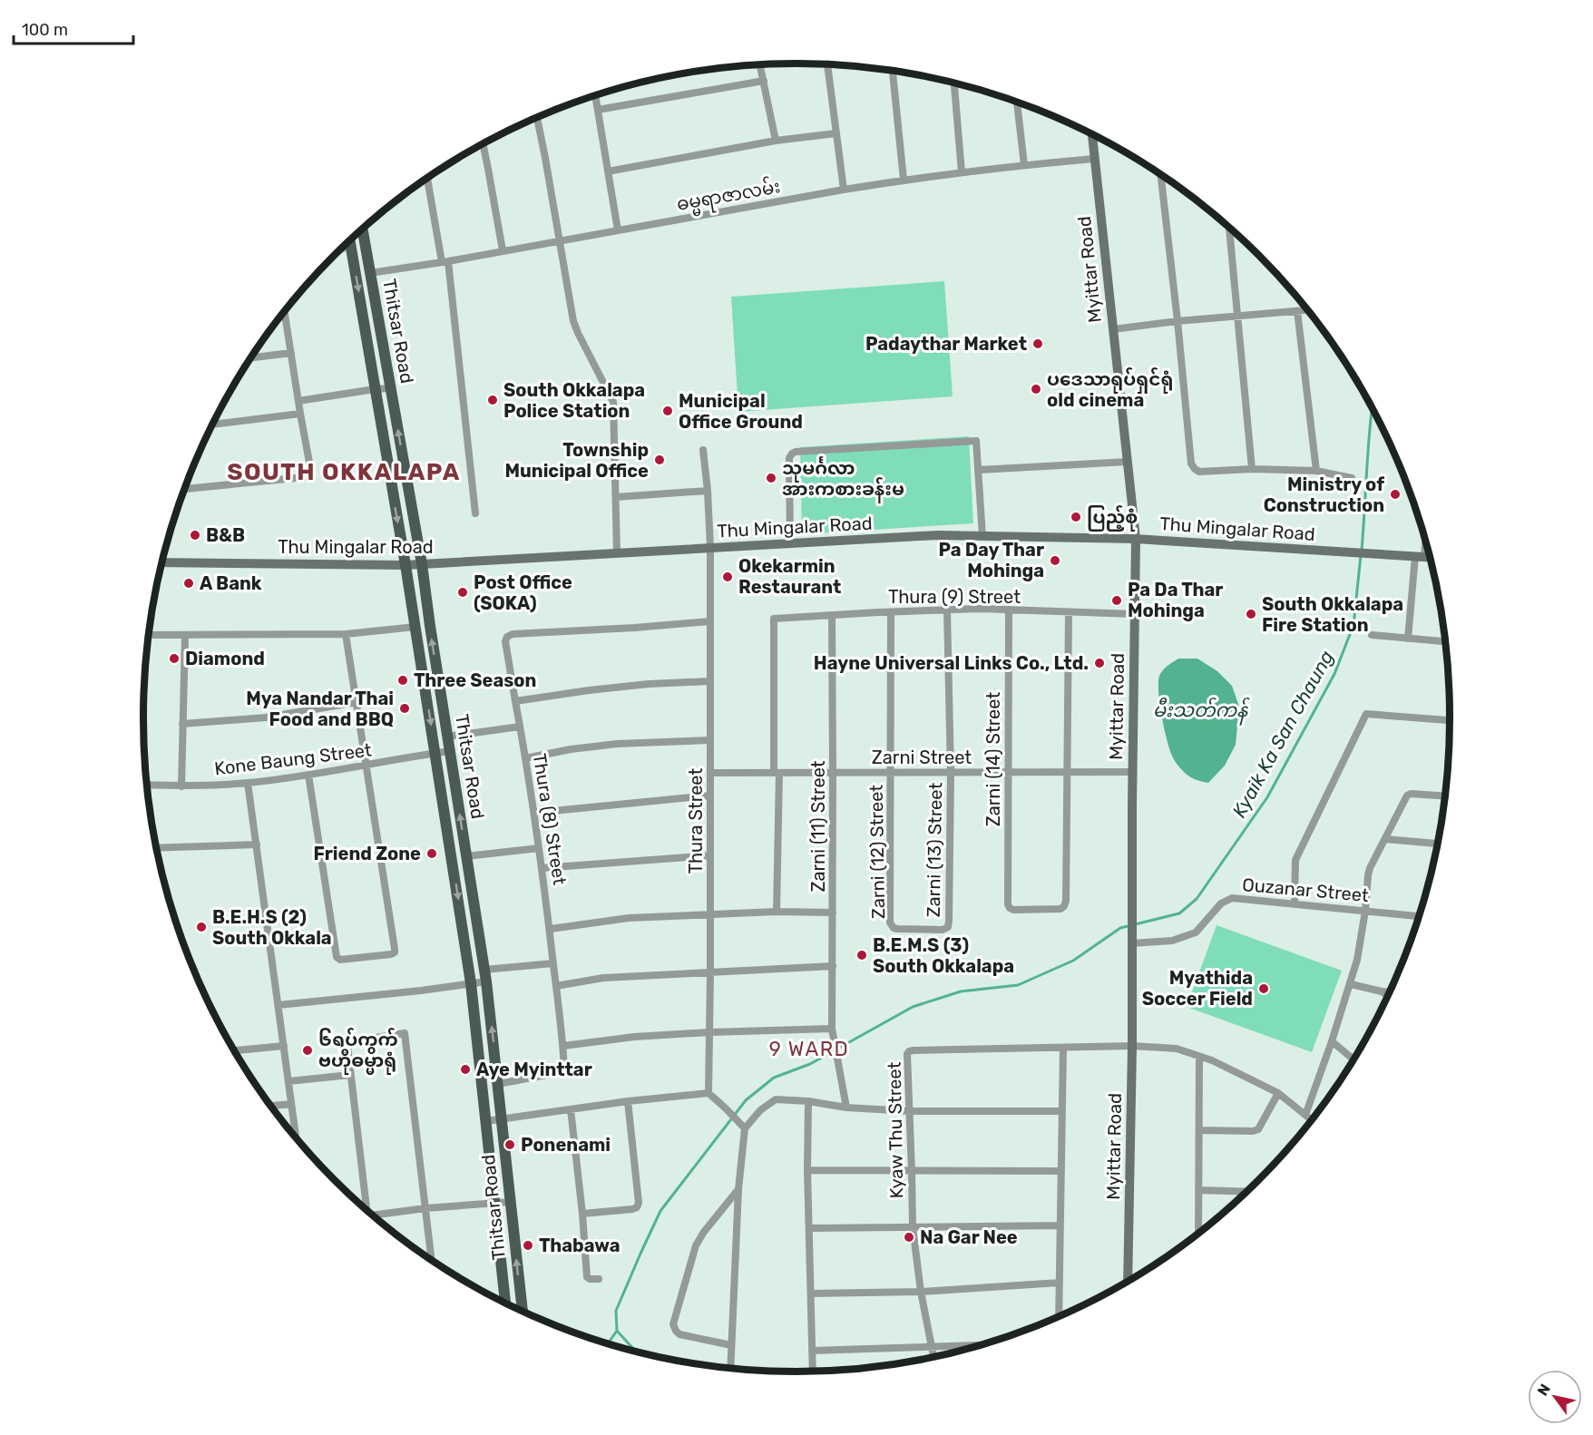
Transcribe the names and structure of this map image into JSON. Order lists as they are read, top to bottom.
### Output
{
  "streets": {
    "main road": ["Myittar Road", "Thitsar Road", "Thu Mingalar Road"],
    "street": [
      "ဓမ္မရာဇာလမ်း",
      "Thura (9) Street",
      "Zarni Street",
      "Kone Baung Street",
      "Zarni (14) Street",
      "Thura (8) Street",
      "Thura Street",
      "Zarni (11) Street",
      "Zarni (13) Street",
      "Zarni (12) Street",
      "Ouzanar Street",
      "Kyaw Thu Street"
    ]
  },
  "crossings": [
    ["ဓမ္မရာဇာလမ်း", "Myittar Road"],
    ["ဓမ္မရာဇာလမ်း", "Thitsar Road"],
    ["Myittar Road", "Thu Mingalar Road"],
    ["Myittar Road", "Thura (9) Street"],
    ["Myittar Road", "Zarni Street"],
    ["Myittar Road", "Ouzanar Street"],
    ["Myittar Road", "Kyaw Thu Street"],
    ["Thitsar Road", "Thu Mingalar Road"],
    ["Thitsar Road", "Kone Baung Street"],
    ["Thitsar Road", "Thura (8) Street"],
    ["Thu Mingalar Road", "Thura Street"],
    ["Thura (9) Street", "Zarni Street"],
    ["Thura (9) Street", "Zarni (14) Street"],
    ["Thura (9) Street", "Zarni (11) Street"],
    ["Thura (9) Street", "Zarni (13) Street"],
    ["Thura (9) Street", "Zarni (12) Street"],
    ["Zarni Street", "Zarni (14) Street"],
    ["Zarni Street", "Thura Street"],
    ["Zarni Street", "Zarni (11) Street"],
    ["Zarni Street", "Zarni (13) Street"],
    ["Zarni Street", "Zarni (12) Street"],
    ["Thura (8) Street", "Thura Street"],
    ["Zarni (13) Street", "Zarni (12) Street"]
  ],
  "districts": ["SOUTH OKKALAPA", "9 WARD"],
  "water": ["မီးသတ်ကန်", "Kyaik Ka San Chaung"],
  "places": [
    "Padaythar Market",
    "ပဒေသာရုပ်ရှင်ရုံ old cinema",
    "South Okkalapa Police Station",
    "Municipal Office Ground",
    "Township Municipal Office",
    "သုမင်္ဂလာ အားကစားခန်းမ",
    "Ministry of Construction",
    "ပြည့်စုံ",
    "B&B",
    "Pa Day Thar Mohinga",
    "Okekarmin Restaurant",
    "A Bank",
    "Post Office (SOKA)",
    "Pa Da Thar Mohinga",
    "South Okkalapa Fire Station",
    "Diamond",
    "Hayne Universal Links Co., Ltd.",
    "Three Season",
    "Mya Nandar Thai Food and BBQ",
    "Friend Zone",
    "B.E.H.S (2) South Okkala",
    "B.E.M.S (3) South Okkalapa",
    "Myathida Soccer Field",
    "၆ရပ်ကွက် ဗဟိုဓမ္မာရုံ",
    "Aye Myinttar",
    "Ponenami",
    "Na Gar Nee",
    "Thabawa"
  ],
  "scale_bar": "100 m",
  "north": "top left"
}
